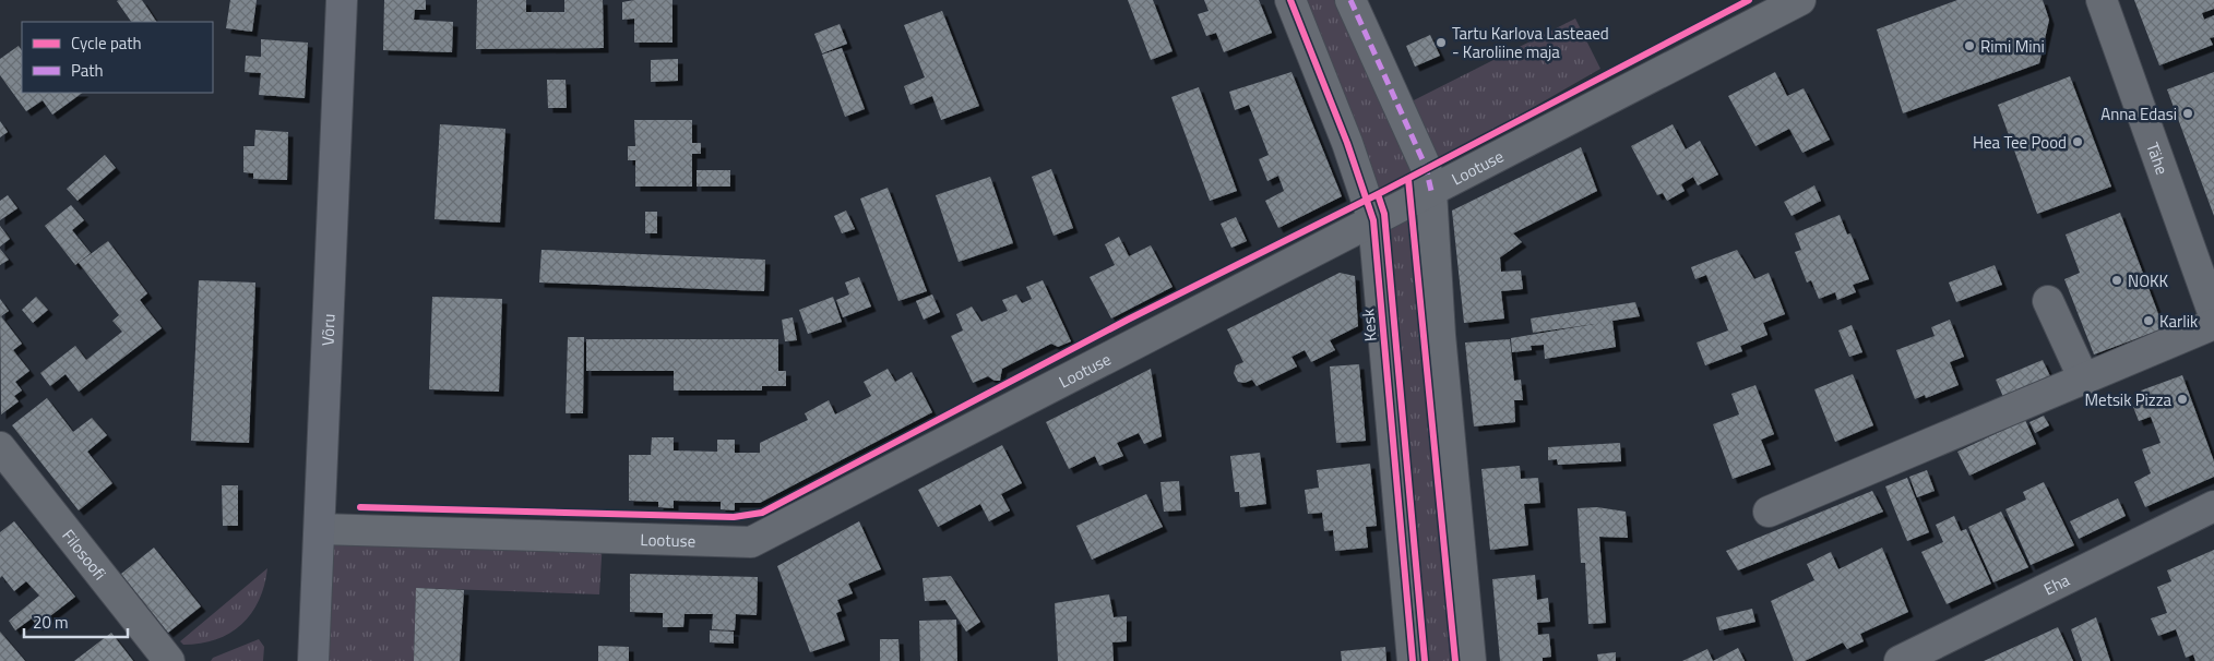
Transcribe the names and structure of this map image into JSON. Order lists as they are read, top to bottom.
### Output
{
  "streets": {
    "main road": ["Võru"],
    "street": [
      "Tähe",
      "Lootuse",
      "Kesk",
      "Filosoofi",
      "Eha"
    ]
  },
  "crossings": [
    ["Lootuse", "Kesk"],
    ["Lootuse", "Võru"]
  ],
  "places": [
    "Tartu Karlova Lasteaed - Karoliine maja",
    "Rimi Mini",
    "Anna Edasi",
    "Hea Tee Pood",
    "NOKK",
    "Karlik",
    "Metsik Pizza"
  ],
  "legend": ["Cycle path", "Path"],
  "scale_bar": "20 m"
}
